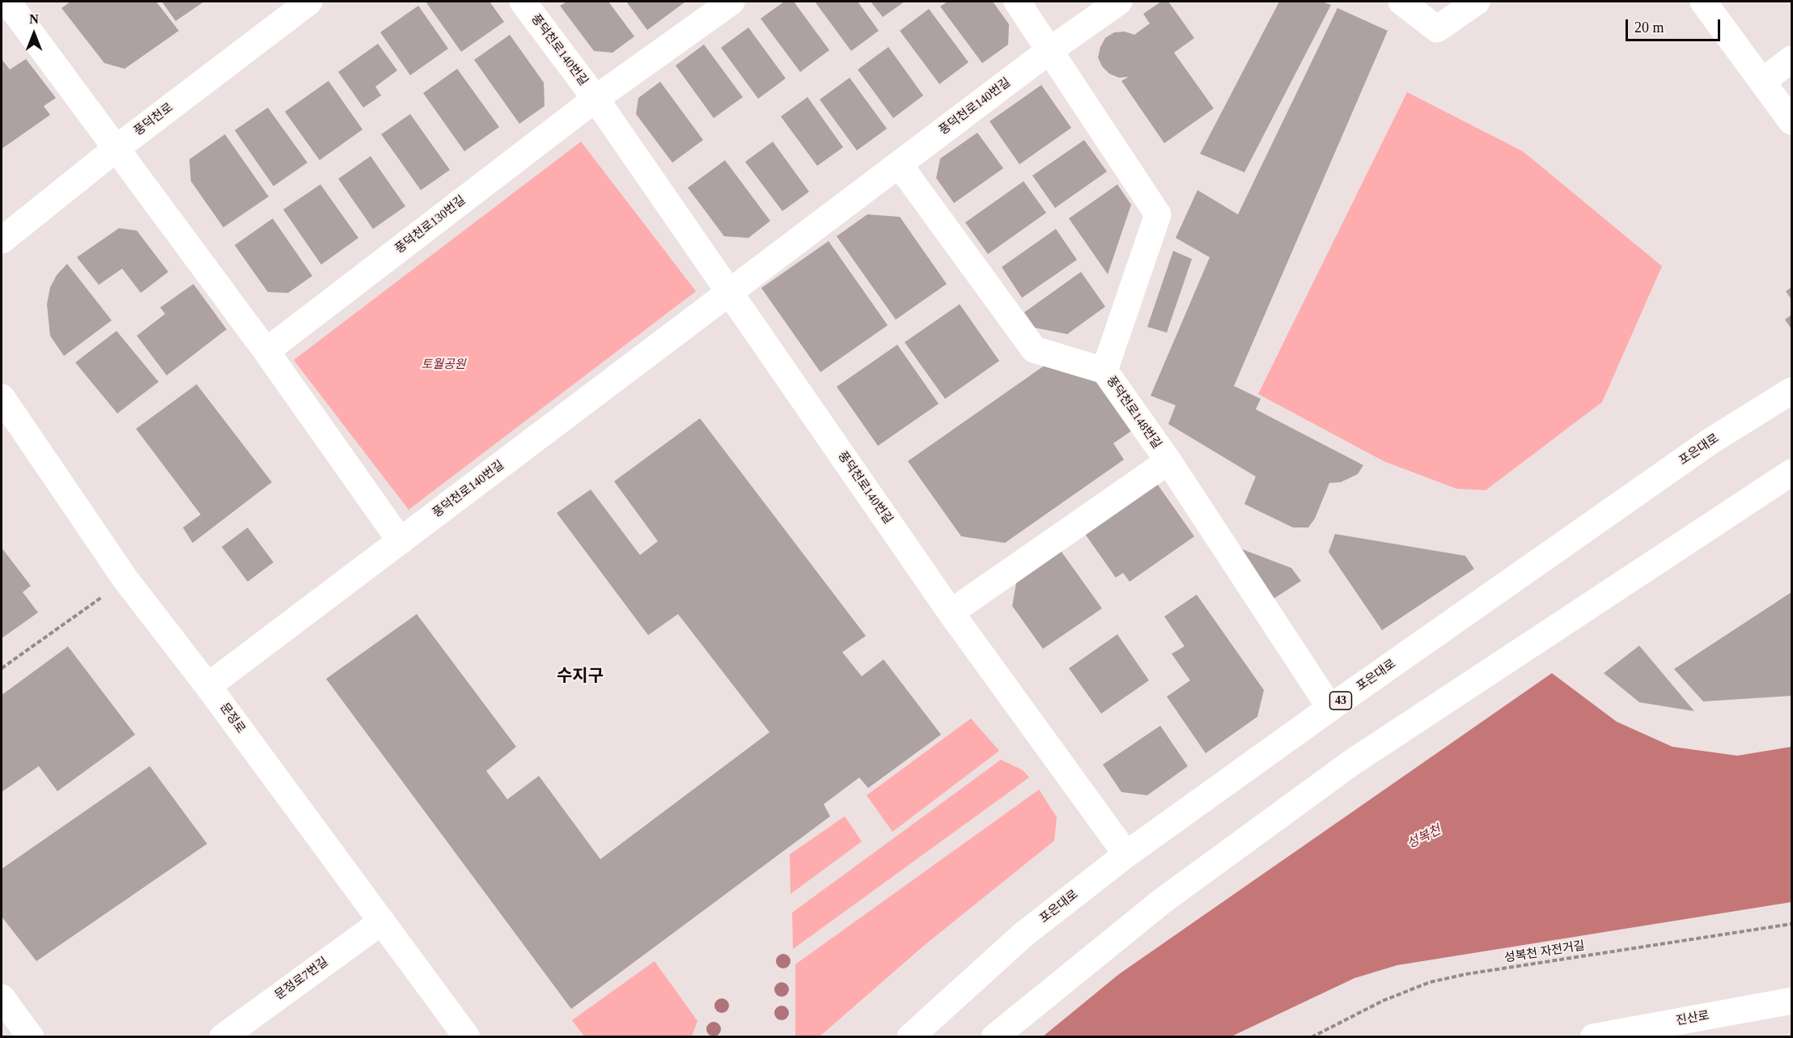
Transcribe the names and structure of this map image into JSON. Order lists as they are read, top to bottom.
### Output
{
  "streets": {
    "street": [
      "풍덕천로140번길",
      "풍덕천로",
      "풍덕천로130번길",
      "풍덕천로148번길",
      "포은대로",
      "43",
      "문정로",
      "문정로7번길",
      "진산로"
    ],
    "path": ["성복천 자전거길"]
  },
  "crossings": [
    ["풍덕천로140번길", "풍덕천로130번길"],
    ["풍덕천로140번길", "풍덕천로148번길"],
    ["풍덕천로140번길", "포은대로"],
    ["풍덕천로140번길", "문정로"],
    ["풍덕천로148번길", "포은대로"],
    ["문정로", "문정로7번길"]
  ],
  "districts": ["수지구"],
  "water": ["성복천"],
  "parks": ["토월공원"],
  "scale_bar": "20 m",
  "north": "top"
}
